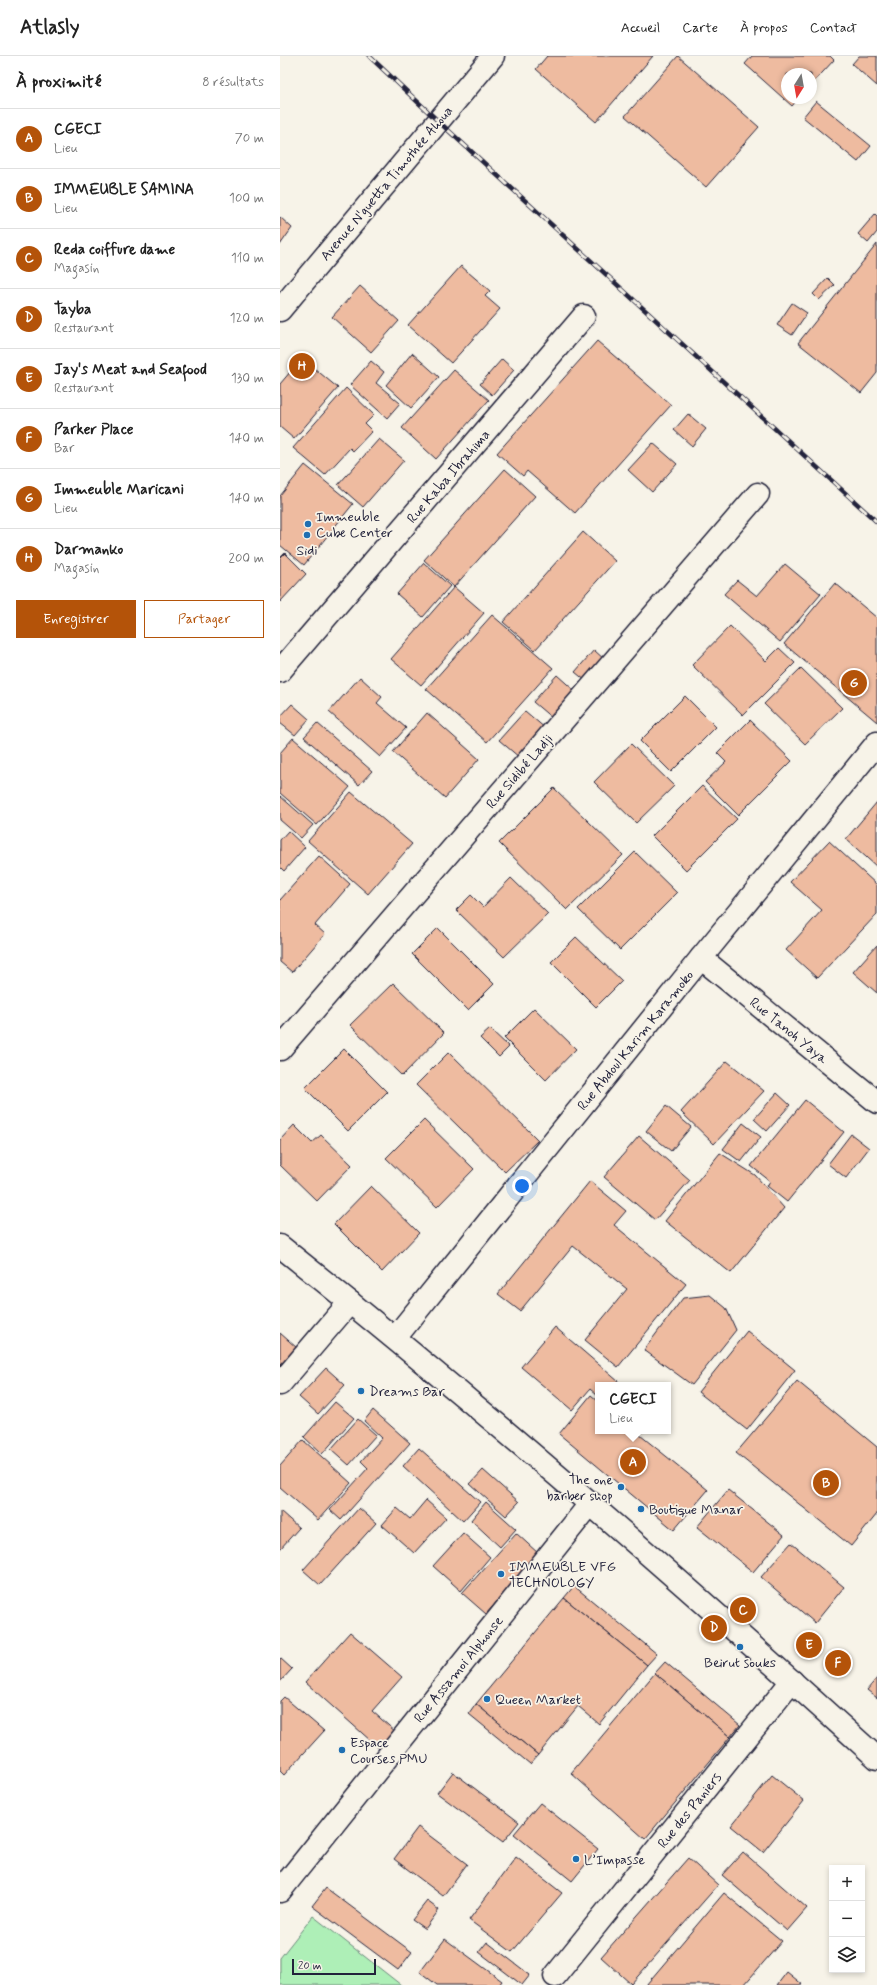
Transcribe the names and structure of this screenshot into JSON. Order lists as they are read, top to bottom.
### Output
{
  "streets": {
    "street": [
      "Avenue N'guetta Timothée Ahoua",
      "Rue Kaba Ibrahima",
      "Rue Sidibé Ladji",
      "Rue Tanoh Yaya",
      "Rue Abdoul Karim Karamoko",
      "Rue Assamoi Alphonse",
      "Rue des Paniers"
    ]
  },
  "crossings": [
    ["Rue Tanoh Yaya", "Rue Abdoul Karim Karamoko"]
  ],
  "places": [
    "Immeuble Cube Center",
    "Sidi",
    "Dreams Bar",
    "The one barber shop",
    "Boutique Manar",
    "IMMEUBLE VFG TECHNOLOGY",
    "Beirut souks",
    "Queen Market",
    "Espace Courses PMU",
    "L’Impasse"
  ],
  "scale_bar": "20 m",
  "north": "bottom",
  "page": {
    "header": "Atlasly",
    "nav": [
      "Accueil",
      "Carte",
      "À propos",
      "Contact"
    ],
    "heading": ["À proximité", "8 résultats"],
    "list": [
      {
        "mark": "A",
        "name": "CGECI",
        "note": "Lieu",
        "value": "70 m"
      },
      {
        "mark": "B",
        "name": "IMMEUBLE SAMINA",
        "note": "Lieu",
        "value": "100 m"
      },
      {
        "mark": "C",
        "name": "Reda coiffure dame",
        "note": "Magasin",
        "value": "110 m"
      },
      {
        "mark": "D",
        "name": "Tayba",
        "note": "Restaurant",
        "value": "120 m"
      },
      {
        "mark": "E",
        "name": "Jay's Meat and Seafood",
        "note": "Restaurant",
        "value": "130 m"
      },
      {
        "mark": "F",
        "name": "Parker Place",
        "note": "Bar",
        "value": "140 m"
      },
      {
        "mark": "G",
        "name": "Immeuble Maricani",
        "note": "Lieu",
        "value": "140 m"
      },
      {
        "mark": "H",
        "name": "Darmanko",
        "note": "Magasin",
        "value": "200 m"
      }
    ],
    "pins": [
      "H",
      "G",
      "A",
      "B",
      "C",
      "D",
      "E",
      "F"
    ],
    "buttons": ["Enregistrer", "Partager"],
    "popup": ["CGECI", "Lieu"],
    "map_buttons": ["+", "−"],
    "scale": "20 m"
  }
}
